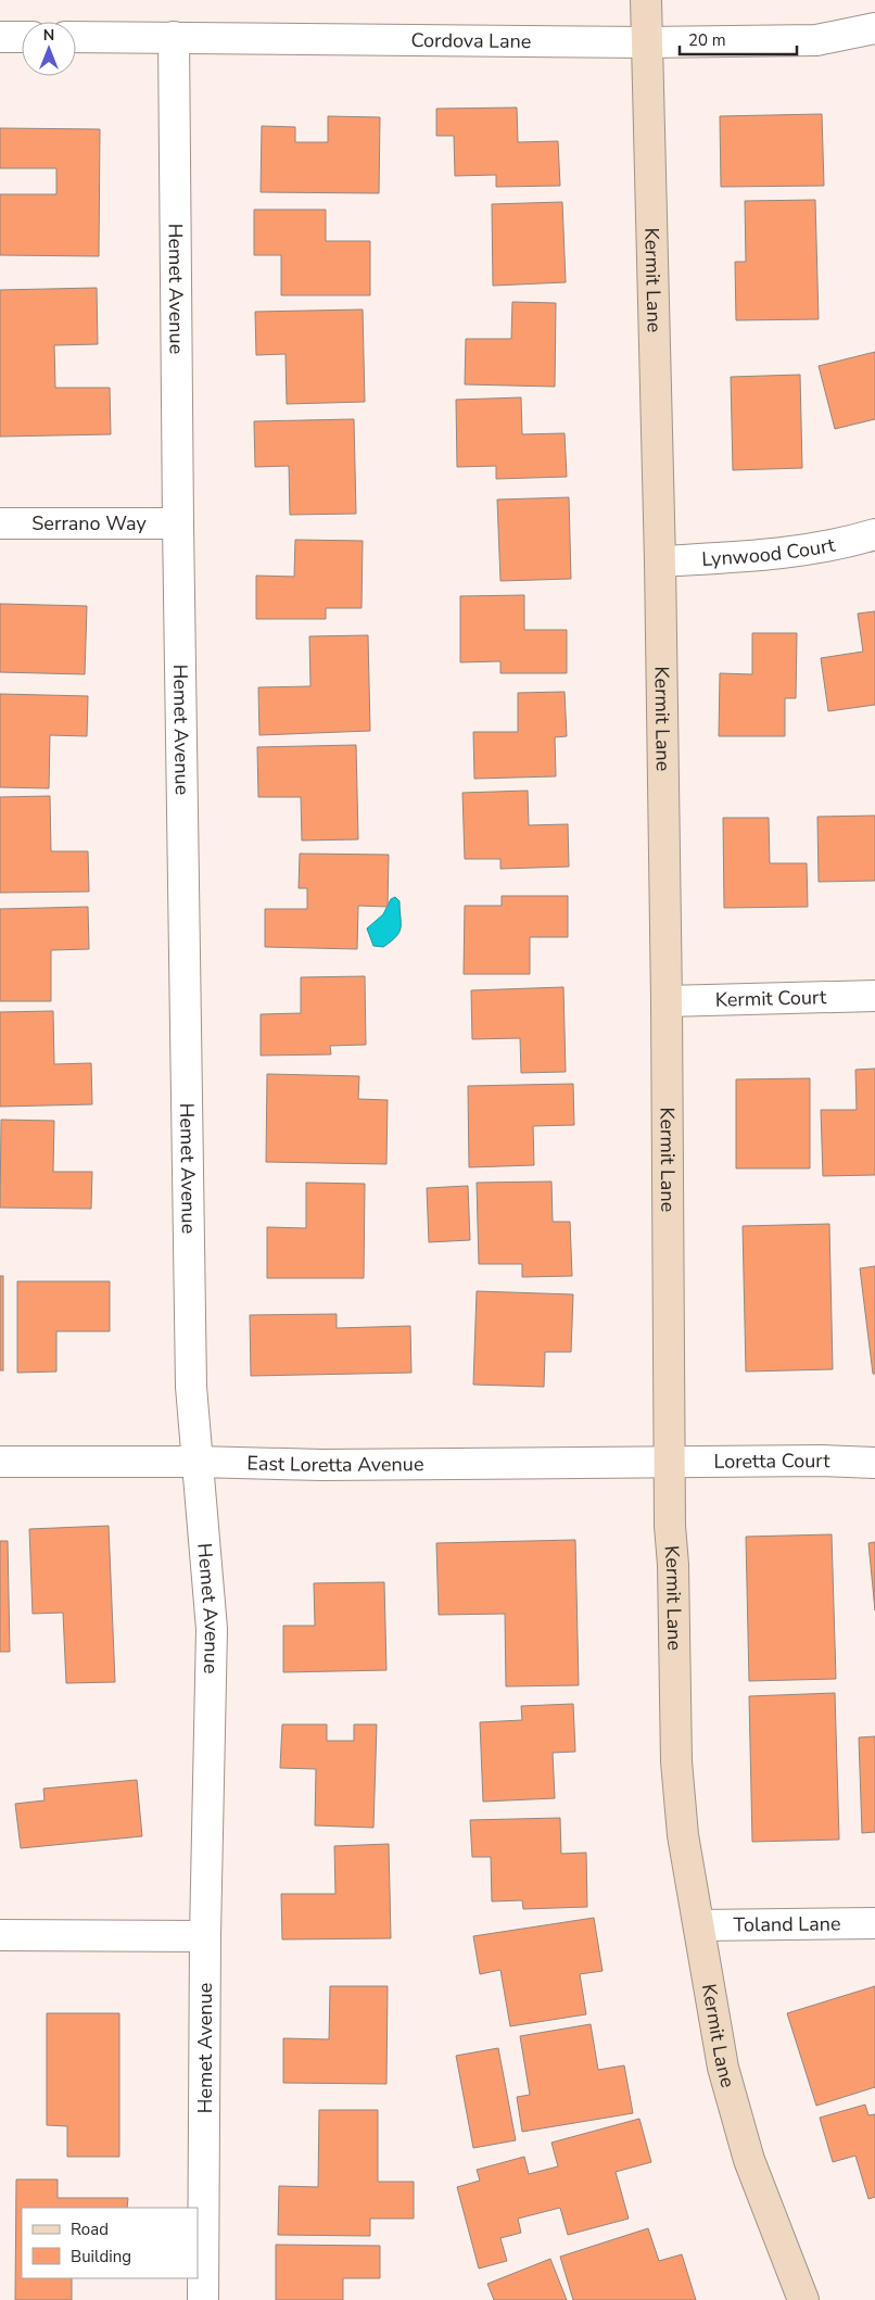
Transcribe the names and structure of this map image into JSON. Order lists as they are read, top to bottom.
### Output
{
  "streets": {
    "street": [
      "Cordova Lane",
      "Kermit Lane",
      "Hemet Avenue",
      "Serrano Way",
      "Lynwood Court",
      "Kermit Court",
      "Loretta Court",
      "East Loretta Avenue",
      "Toland Lane"
    ]
  },
  "crossings": [
    ["Cordova Lane", "Kermit Lane"],
    ["Cordova Lane", "Hemet Avenue"],
    ["Kermit Lane", "Lynwood Court"],
    ["Kermit Lane", "Kermit Court"],
    ["Kermit Lane", "Loretta Court"],
    ["Kermit Lane", "East Loretta Avenue"],
    ["Kermit Lane", "Toland Lane"],
    ["Hemet Avenue", "Serrano Way"],
    ["Hemet Avenue", "East Loretta Avenue"],
    ["Loretta Court", "East Loretta Avenue"]
  ],
  "legend": ["Road", "Building"],
  "scale_bar": "20 m",
  "north": "top"
}
